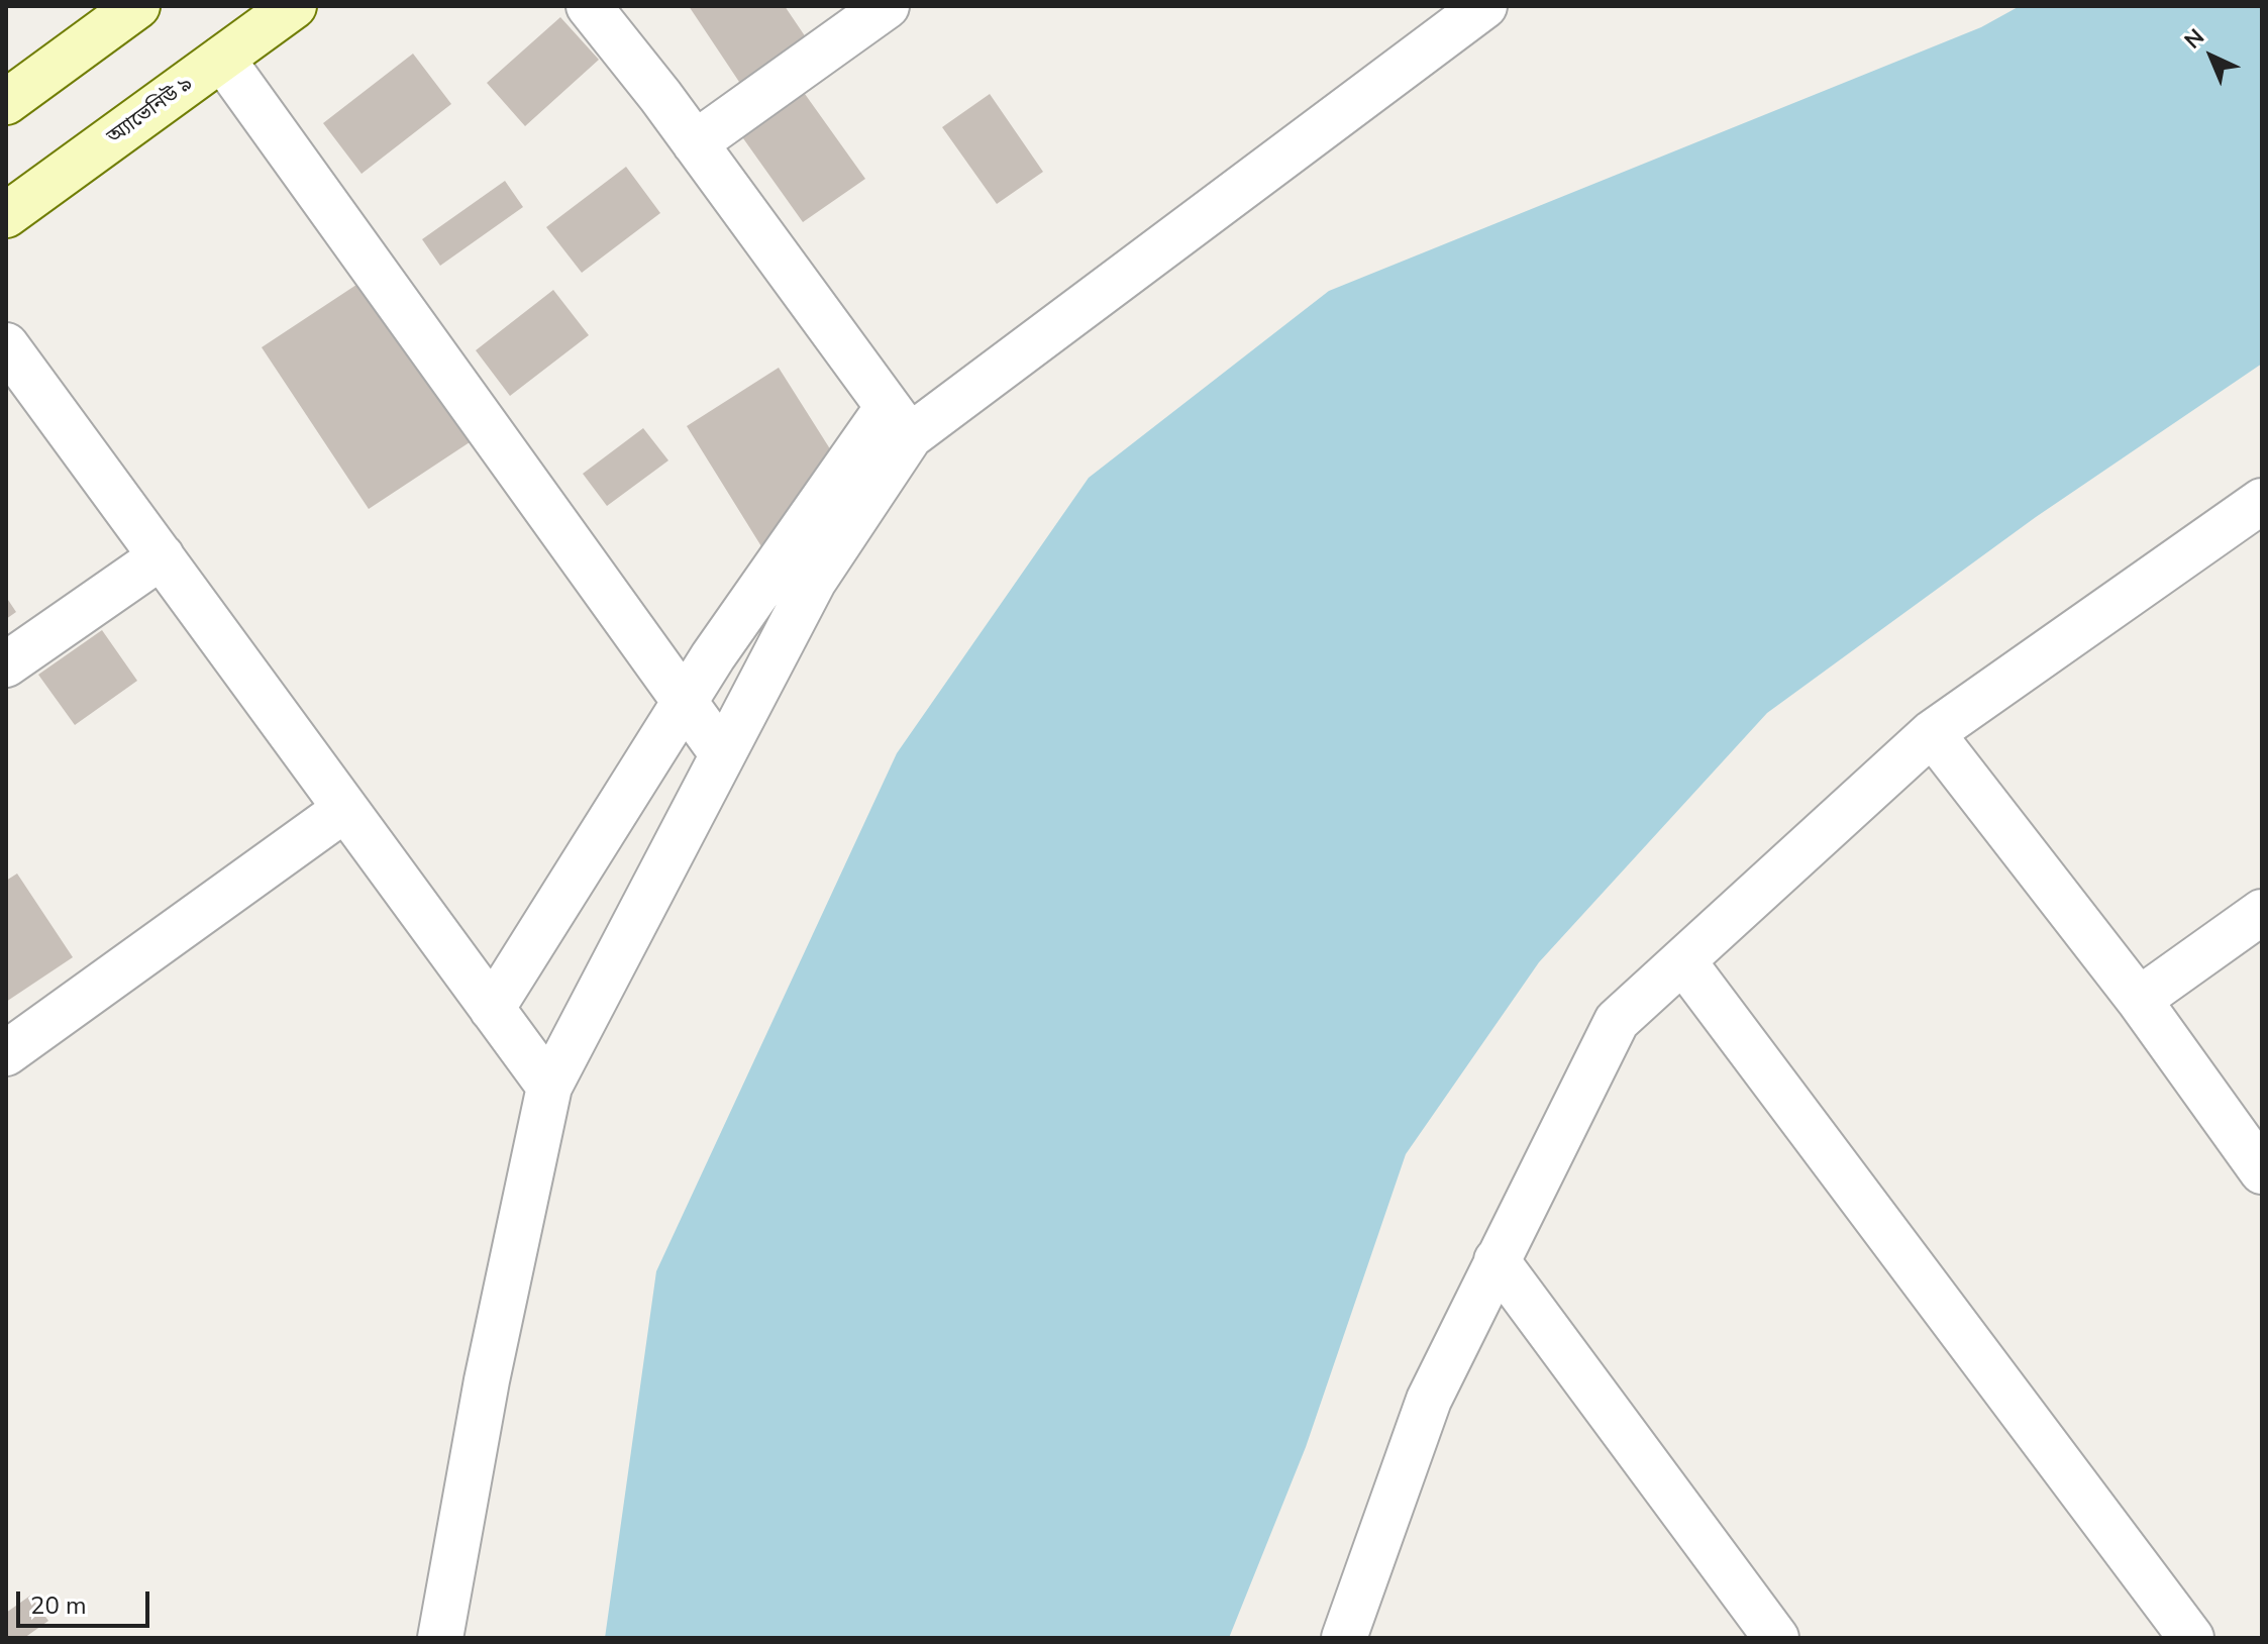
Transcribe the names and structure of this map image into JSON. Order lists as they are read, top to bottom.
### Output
{
  "streets": {
    "street": ["অ্যাভেনিউ ৯"]
  },
  "scale_bar": "20 m",
  "north": "top left"
}
